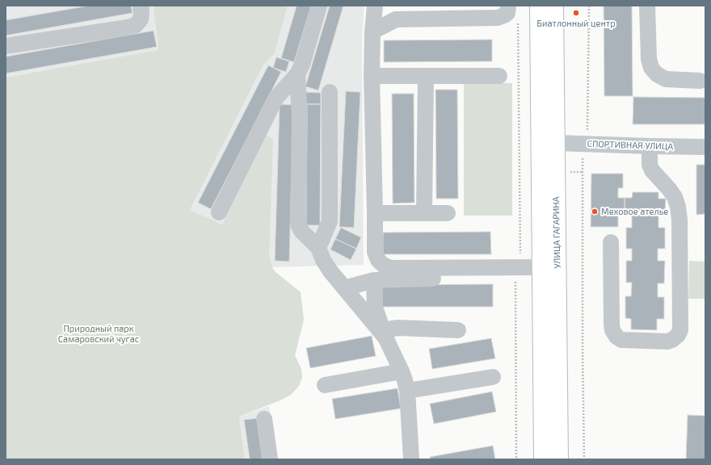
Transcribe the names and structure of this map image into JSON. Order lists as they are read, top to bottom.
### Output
{
  "streets": {
    "main road": ["УЛИЦА ГАГАРИНА"],
    "street": ["СПОРТИВНАЯ УЛИЦА"]
  },
  "crossings": [
    ["СПОРТИВНАЯ УЛИЦА", "УЛИЦА ГАГАРИНА"]
  ],
  "parks": ["Природный парк Самаровский чугас"],
  "places": ["Биатлонный центр", "Меховое ателье"]
}
